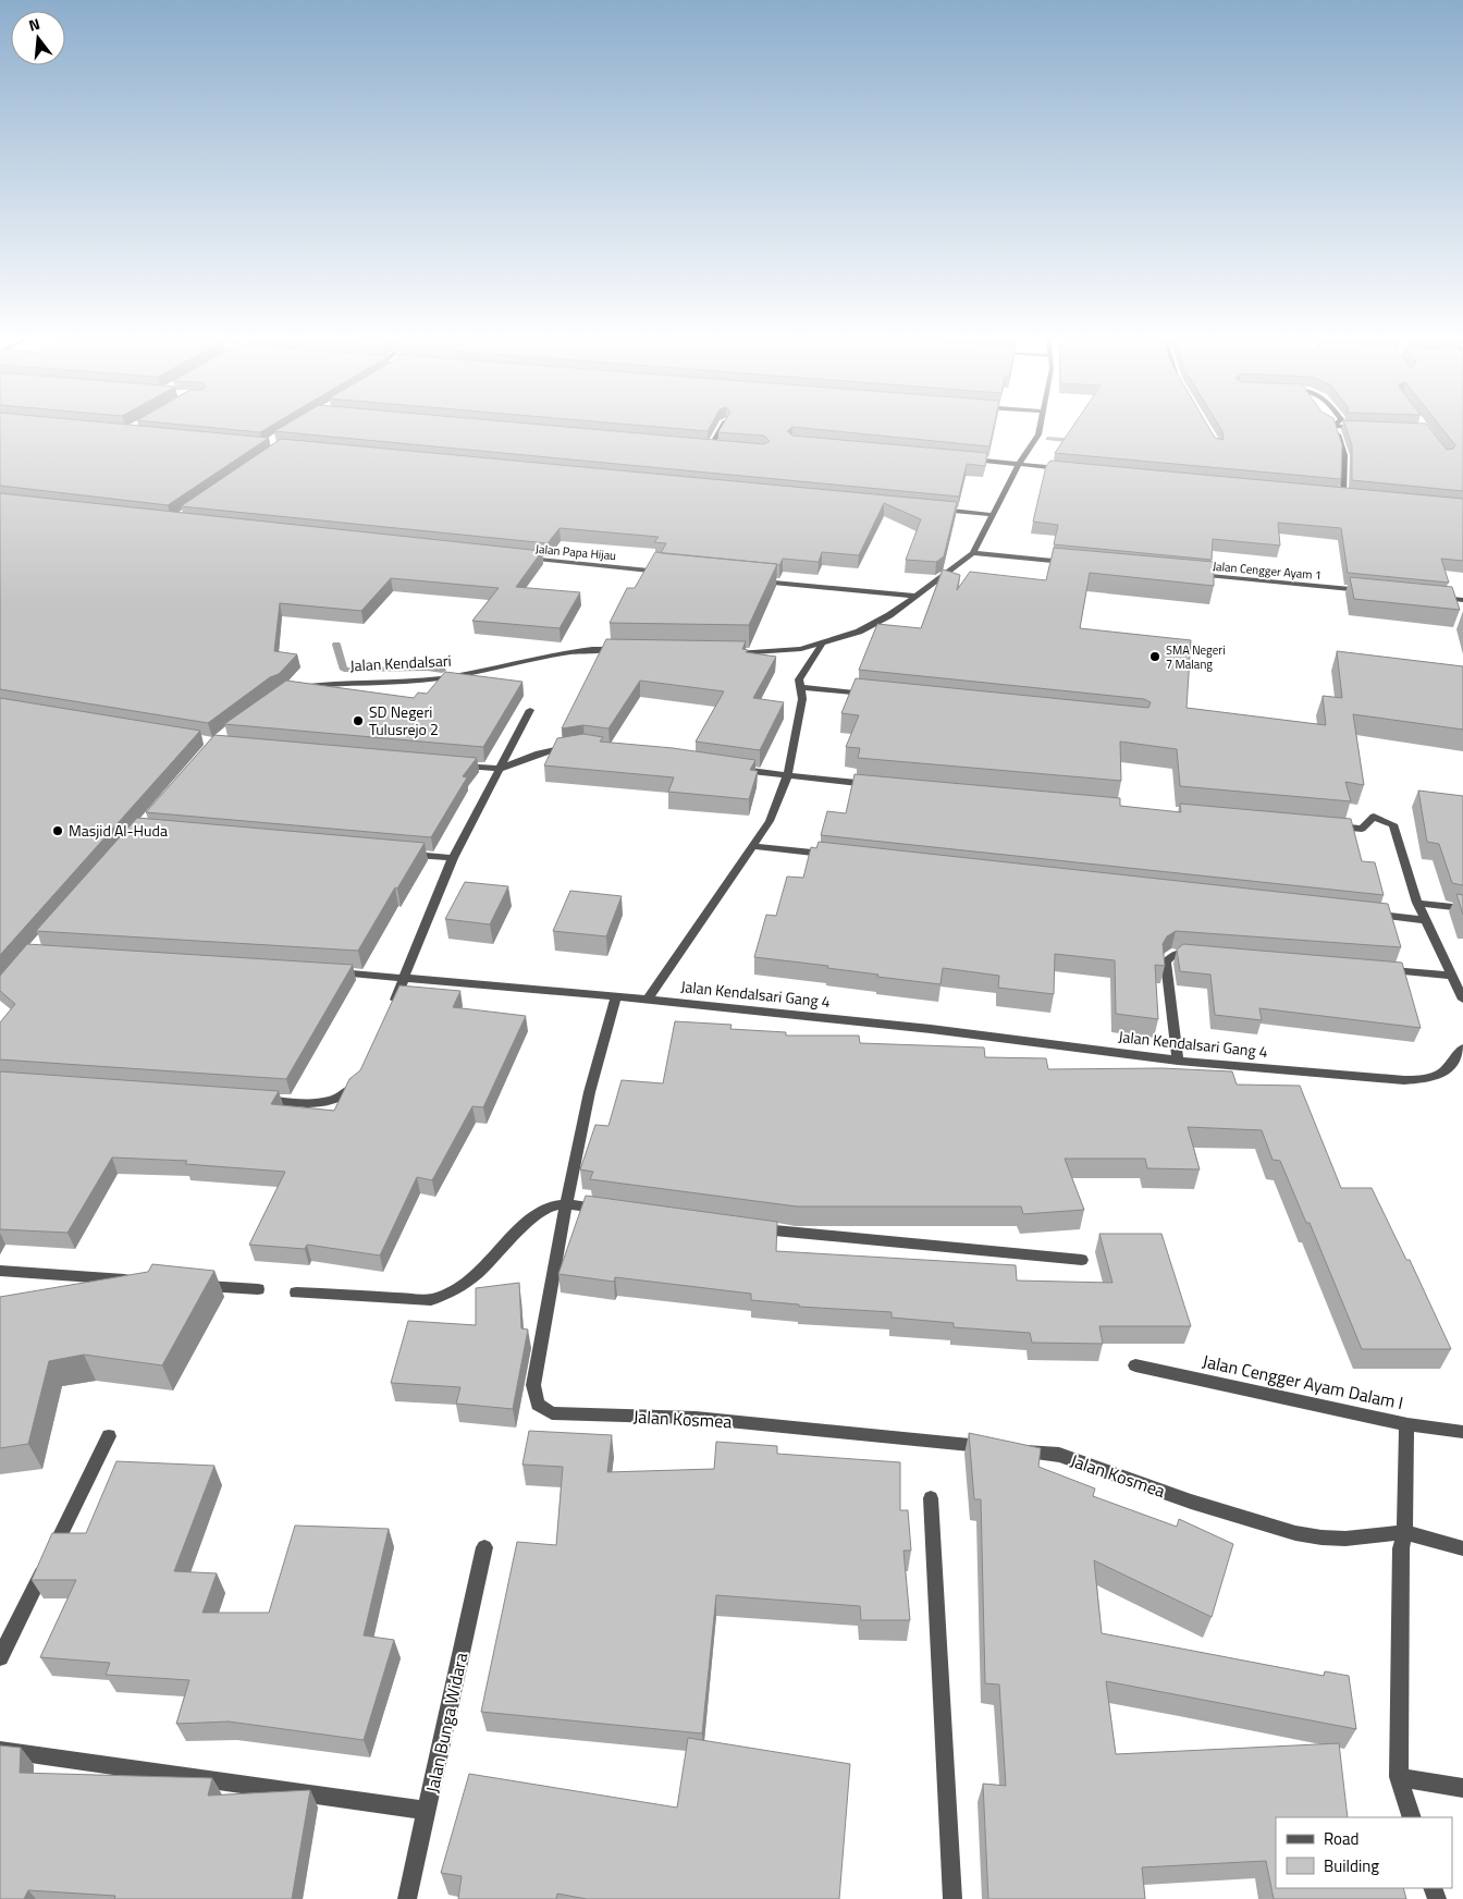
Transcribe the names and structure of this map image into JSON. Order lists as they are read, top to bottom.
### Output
{
  "streets": {
    "street": [
      "Jalan Papa Hijau",
      "Jalan Cengger Ayam 1",
      "Jalan Kendalsari",
      "Jalan Kendalsari Gang 4",
      "Jalan Cengger Ayam Dalam I",
      "Jalan Kosmea",
      "Jalan Bunga Widara"
    ]
  },
  "places": ["SMA Negeri 7 Malang", "SD Negeri Tulusrejo 2", "Masjid Al-Huda"],
  "legend": ["Road", "Building"],
  "north": "top"
}
